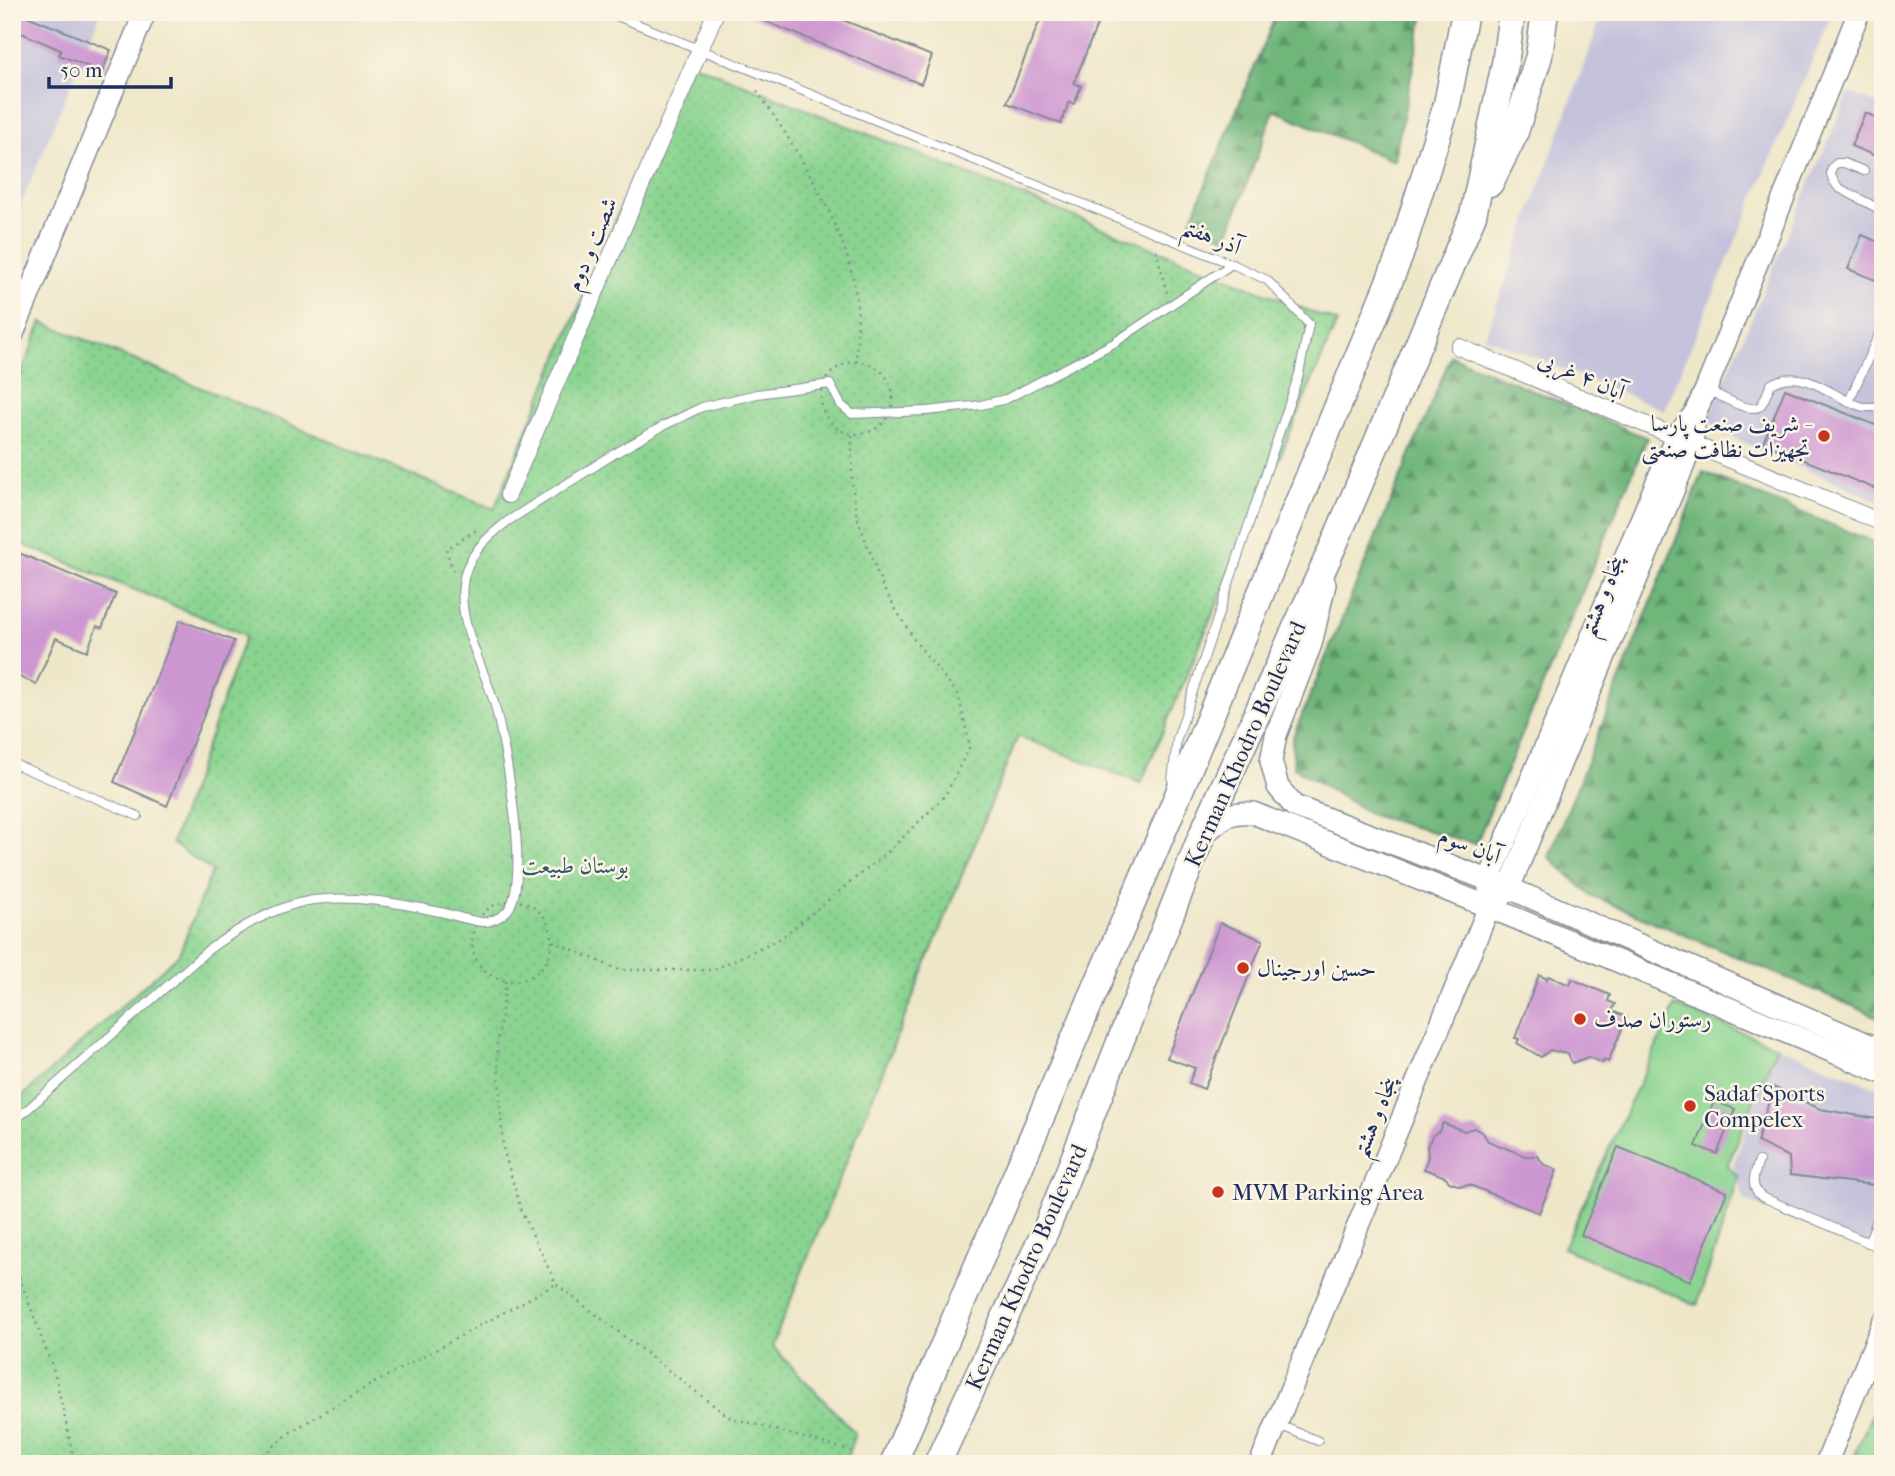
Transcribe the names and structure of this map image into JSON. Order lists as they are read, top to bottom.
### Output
{
  "streets": {
    "main road": ["Kerman Khodro Boulevard"],
    "street": [
      "شصت و دوم",
      "آبان ۴ غربی",
      "پنجاه و هشتم",
      "آبان سوم"
    ],
    "lane": ["آذر هفتم"]
  },
  "crossings": [
    ["آذر هفتم", "شصت و دوم"],
    ["آذر هفتم", "Kerman Khodro Boulevard"],
    ["آبان ۴ غربی", "پنجاه و هشتم"],
    ["پنجاه و هشتم", "آبان سوم"],
    ["Kerman Khodro Boulevard", "آبان سوم"]
  ],
  "parks": ["بوستان طبیعت"],
  "places": [
    "شریف صنعت پارسا - تجهیزات نظافت صنعتی",
    "حسین اورجینال",
    "رستوران صدف",
    "Sadaf Sports Compelex",
    "MVM Parking Area"
  ],
  "scale_bar": "50 m"
}
